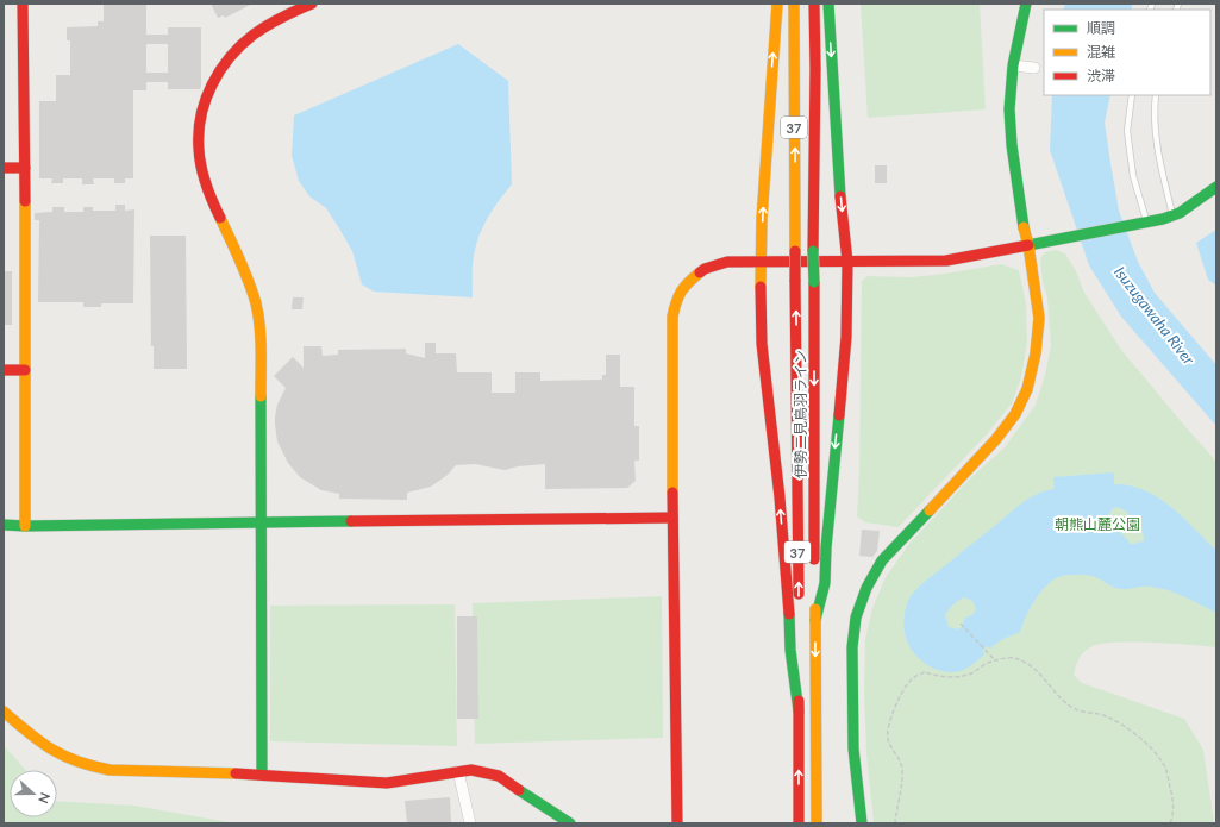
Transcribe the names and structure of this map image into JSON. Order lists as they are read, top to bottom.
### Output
{
  "streets": {
    "street": ["37", "伊勢二見鳥羽ライン"]
  },
  "water": ["Isuzugawaha River"],
  "parks": ["朝熊山麓公園"],
  "legend": ["順調", "混雑", "渋滞"],
  "north": "right"
}
